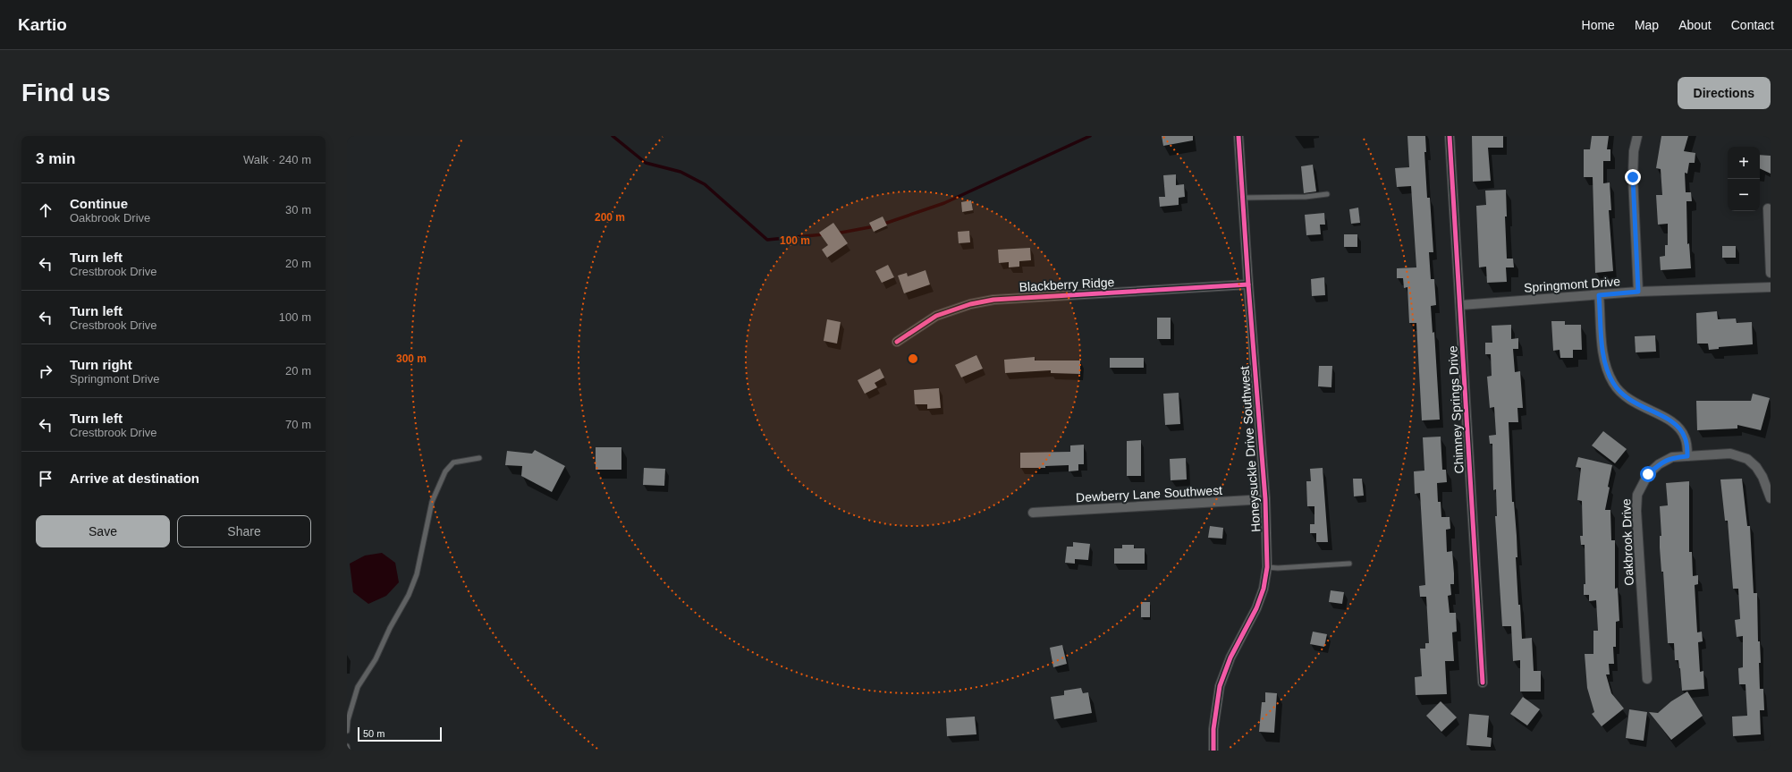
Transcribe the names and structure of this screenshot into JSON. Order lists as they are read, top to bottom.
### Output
{
  "streets": {
    "street": [
      "Blackberry Ridge",
      "Springmont Drive",
      "Chimney Springs Drive",
      "Honeysuckle Drive Southwest",
      "Dewberry Lane Southwest",
      "Oakbrook Drive"
    ]
  },
  "crossings": [
    ["Blackberry Ridge", "Honeysuckle Drive Southwest"],
    ["Springmont Drive", "Chimney Springs Drive"],
    ["Honeysuckle Drive Southwest", "Dewberry Lane Southwest"]
  ],
  "scale_bar": "50 m",
  "page": {
    "header": "Kartio",
    "nav": [
      "Home",
      "Map",
      "About",
      "Contact"
    ],
    "buttons": [
      "Directions",
      ["Save", "Share"]
    ],
    "title": "Find us",
    "heading": ["3 min", "Walk · 240 m"],
    "map_buttons": ["+", "−"],
    "list": [
      ["Continue", "Oakbrook Drive", "30 m"],
      ["Turn left", "Crestbrook Drive", "20 m"],
      ["Turn left", "Crestbrook Drive", "100 m"],
      ["Turn right", "Springmont Drive", "20 m"],
      ["Turn left", "Crestbrook Drive", "70 m"],
      "Arrive at destination"
    ],
    "scale": "50 m"
  },
  "rings": ["200 m", "100 m", "300 m"]
}
